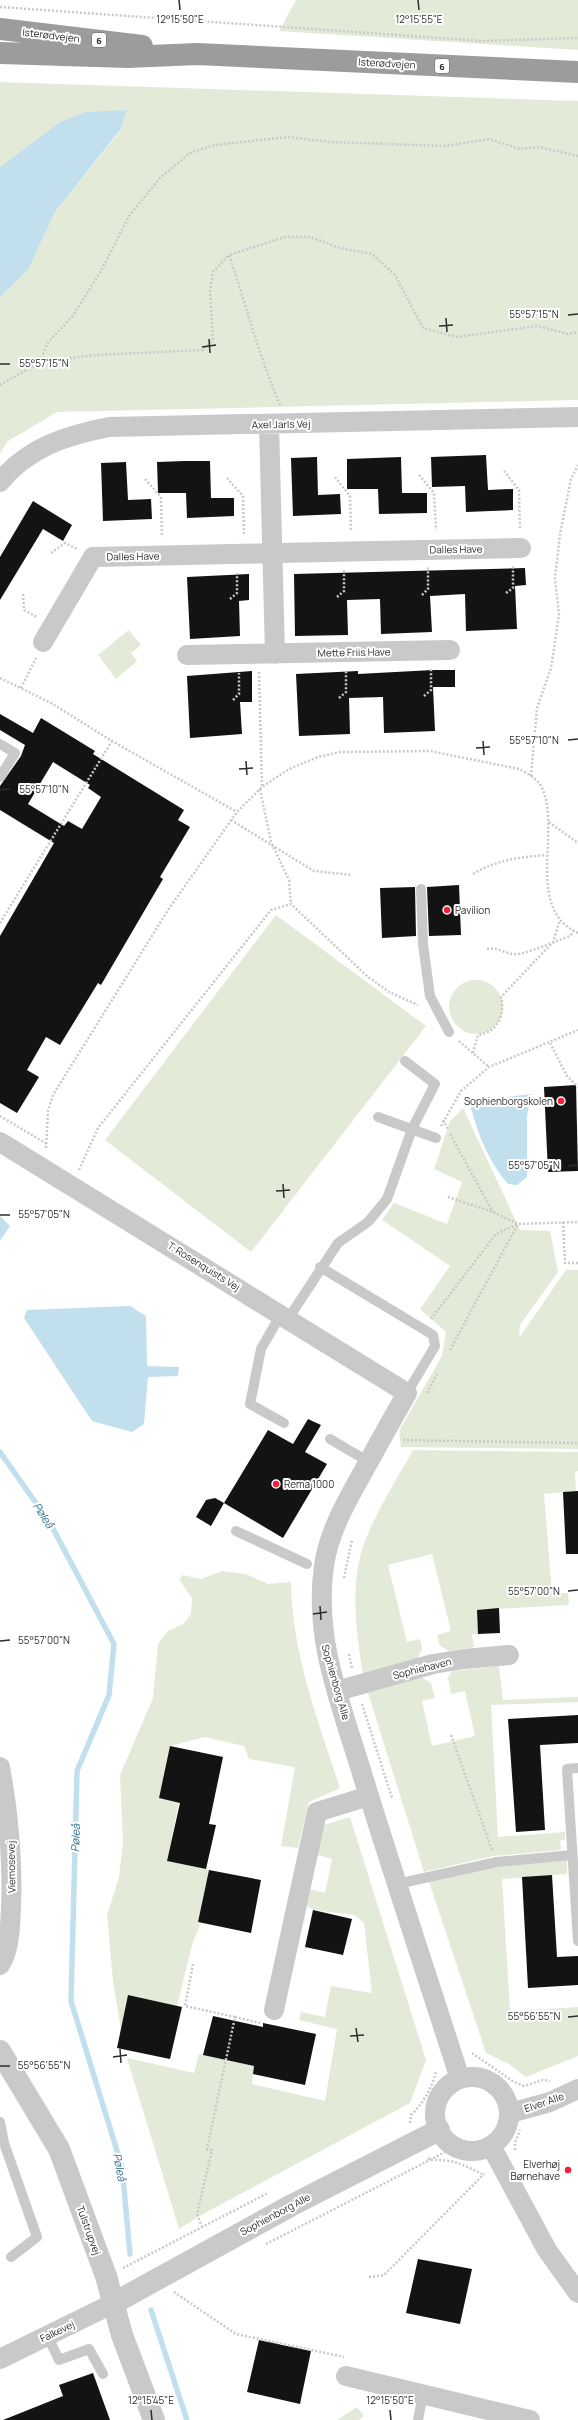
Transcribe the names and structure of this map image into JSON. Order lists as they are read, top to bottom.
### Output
{
  "streets": {
    "highway": ["Isterødvejen", "6"],
    "street": [
      "Axel Jarls Vej",
      "Dalles Have",
      "Mette Friis Have",
      "T. Rosenquists Vej",
      "Sophiehaven",
      "Sophienborg Alle",
      "Viemosevej",
      "Elver Alle",
      "Tulstrupvej",
      "Falkevej"
    ]
  },
  "crossings": [
    ["T. Rosenquists Vej", "Sophienborg Alle"],
    ["Sophiehaven", "Sophienborg Alle"],
    ["Sophienborg Alle", "Elver Alle"],
    ["Sophienborg Alle", "Tulstrupvej"],
    ["Sophienborg Alle", "Falkevej"],
    ["Tulstrupvej", "Falkevej"]
  ],
  "water": ["Pøleå"],
  "places": [
    "Pavilion",
    "Sophienborgskolen",
    "Rema 1000",
    "Elverhøj Børnehave"
  ],
  "coordinates": [
    "12°15'50\"E",
    "12°15'55\"E",
    "55°57'15\"N",
    "55°57'10\"N",
    "55°57'05\"N",
    "55°57'00\"N",
    "55°56'55\"N",
    "12°15'45\"E"
  ]
}
